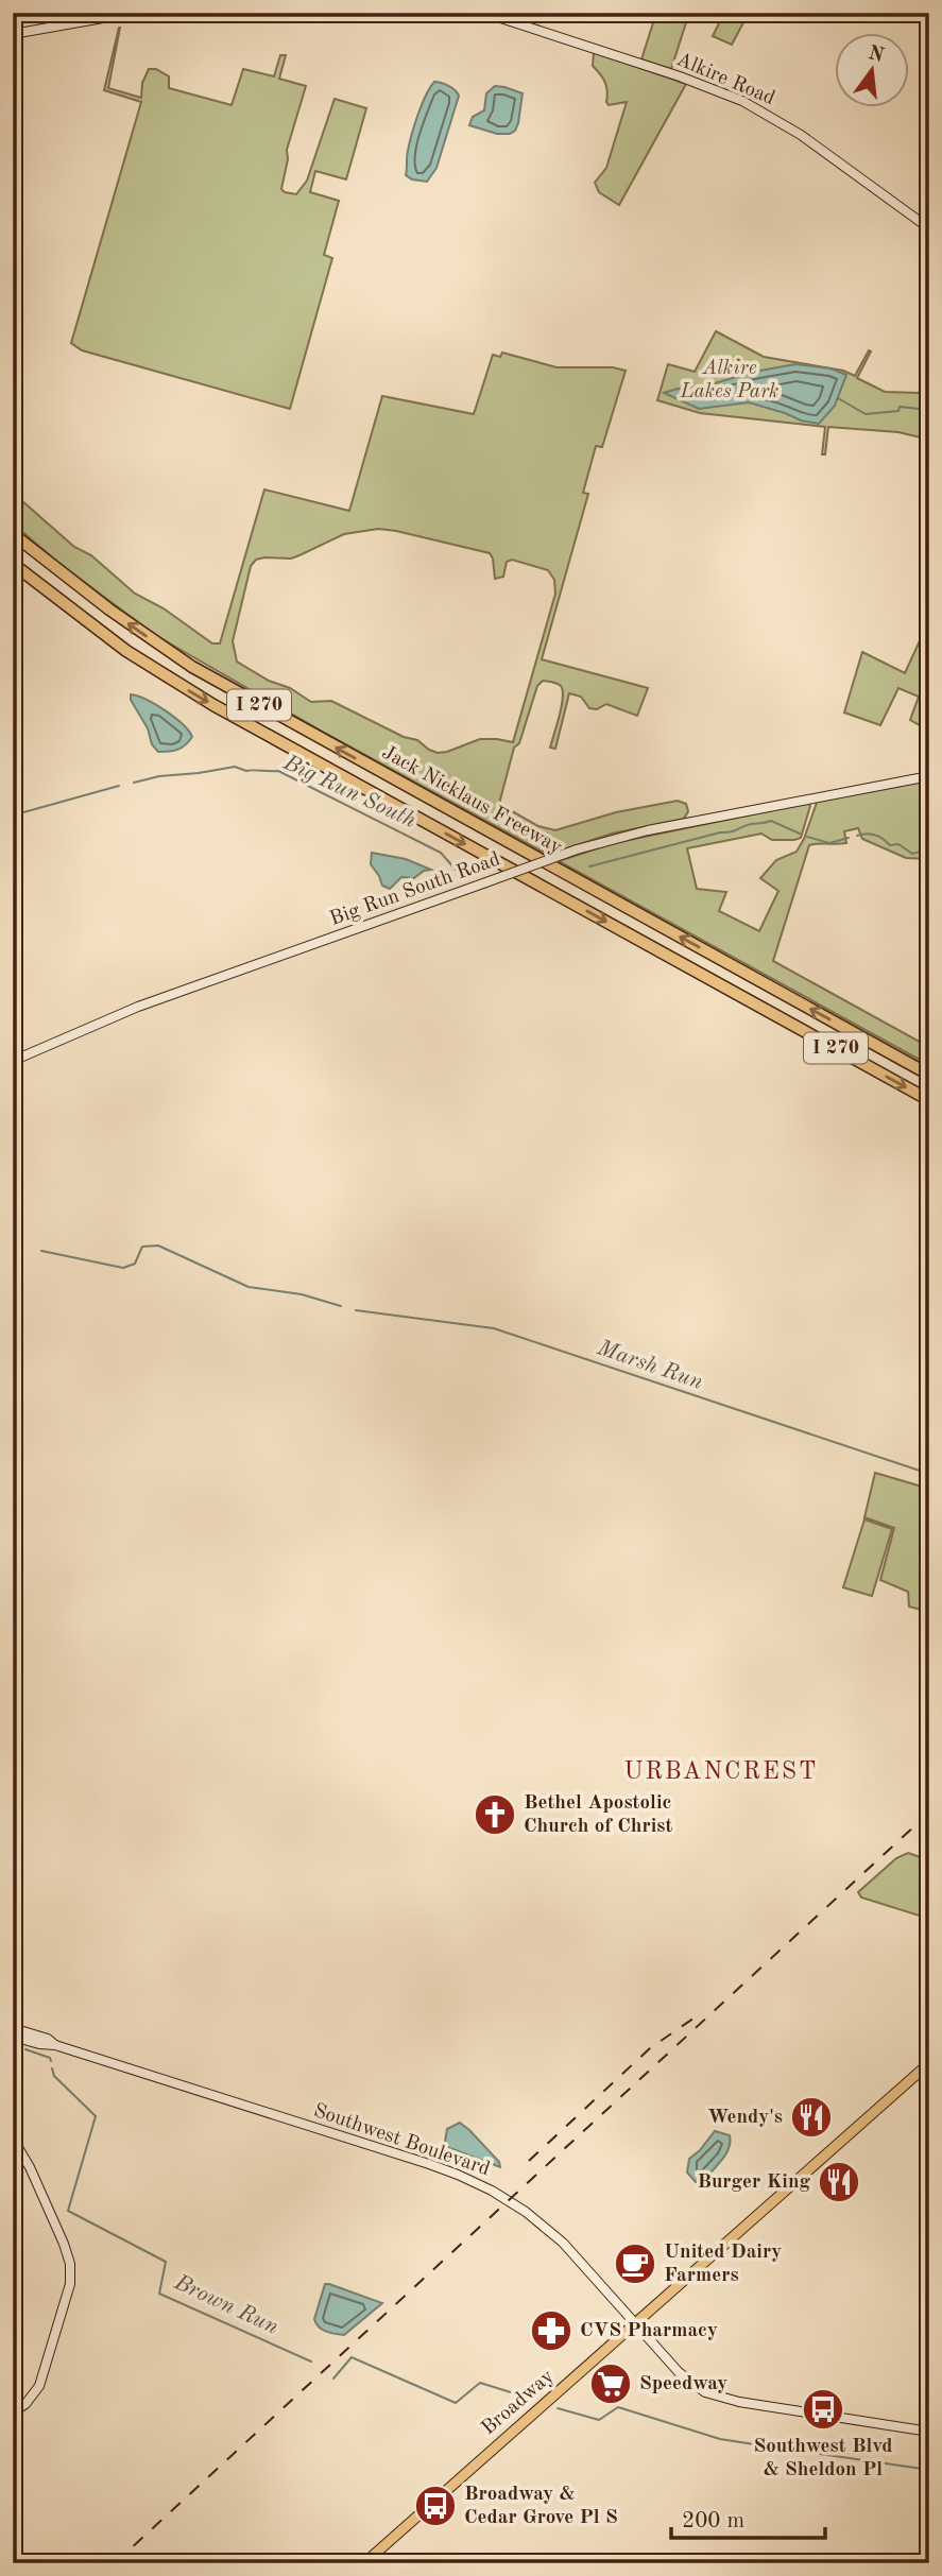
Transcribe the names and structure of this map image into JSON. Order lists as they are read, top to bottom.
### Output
{
  "streets": {
    "highway": ["I 270", "Jack Nicklaus Freeway"],
    "main road": ["Broadway"],
    "street": ["Alkire Road", "Big Run South Road", "Southwest Boulevard"]
  },
  "crossings": [
    ["Southwest Boulevard", "Broadway"]
  ],
  "districts": ["URBANCREST"],
  "water": ["Big Run South", "Marsh Run", "Brown Run"],
  "parks": ["Alkire Lakes Park"],
  "places": {
    "church": ["Bethel Apostolic Church of Christ"],
    "restaurant": ["Wendy's", "Burger King"],
    "cafe": ["United Dairy Farmers"],
    "pharmacy": ["CVS Pharmacy"],
    "supermarket": ["Speedway"],
    "bus stop": ["Southwest Blvd & Sheldon Pl", "Broadway & Cedar Grove Pl S"]
  },
  "scale_bar": "200 m",
  "north": "top"
}
